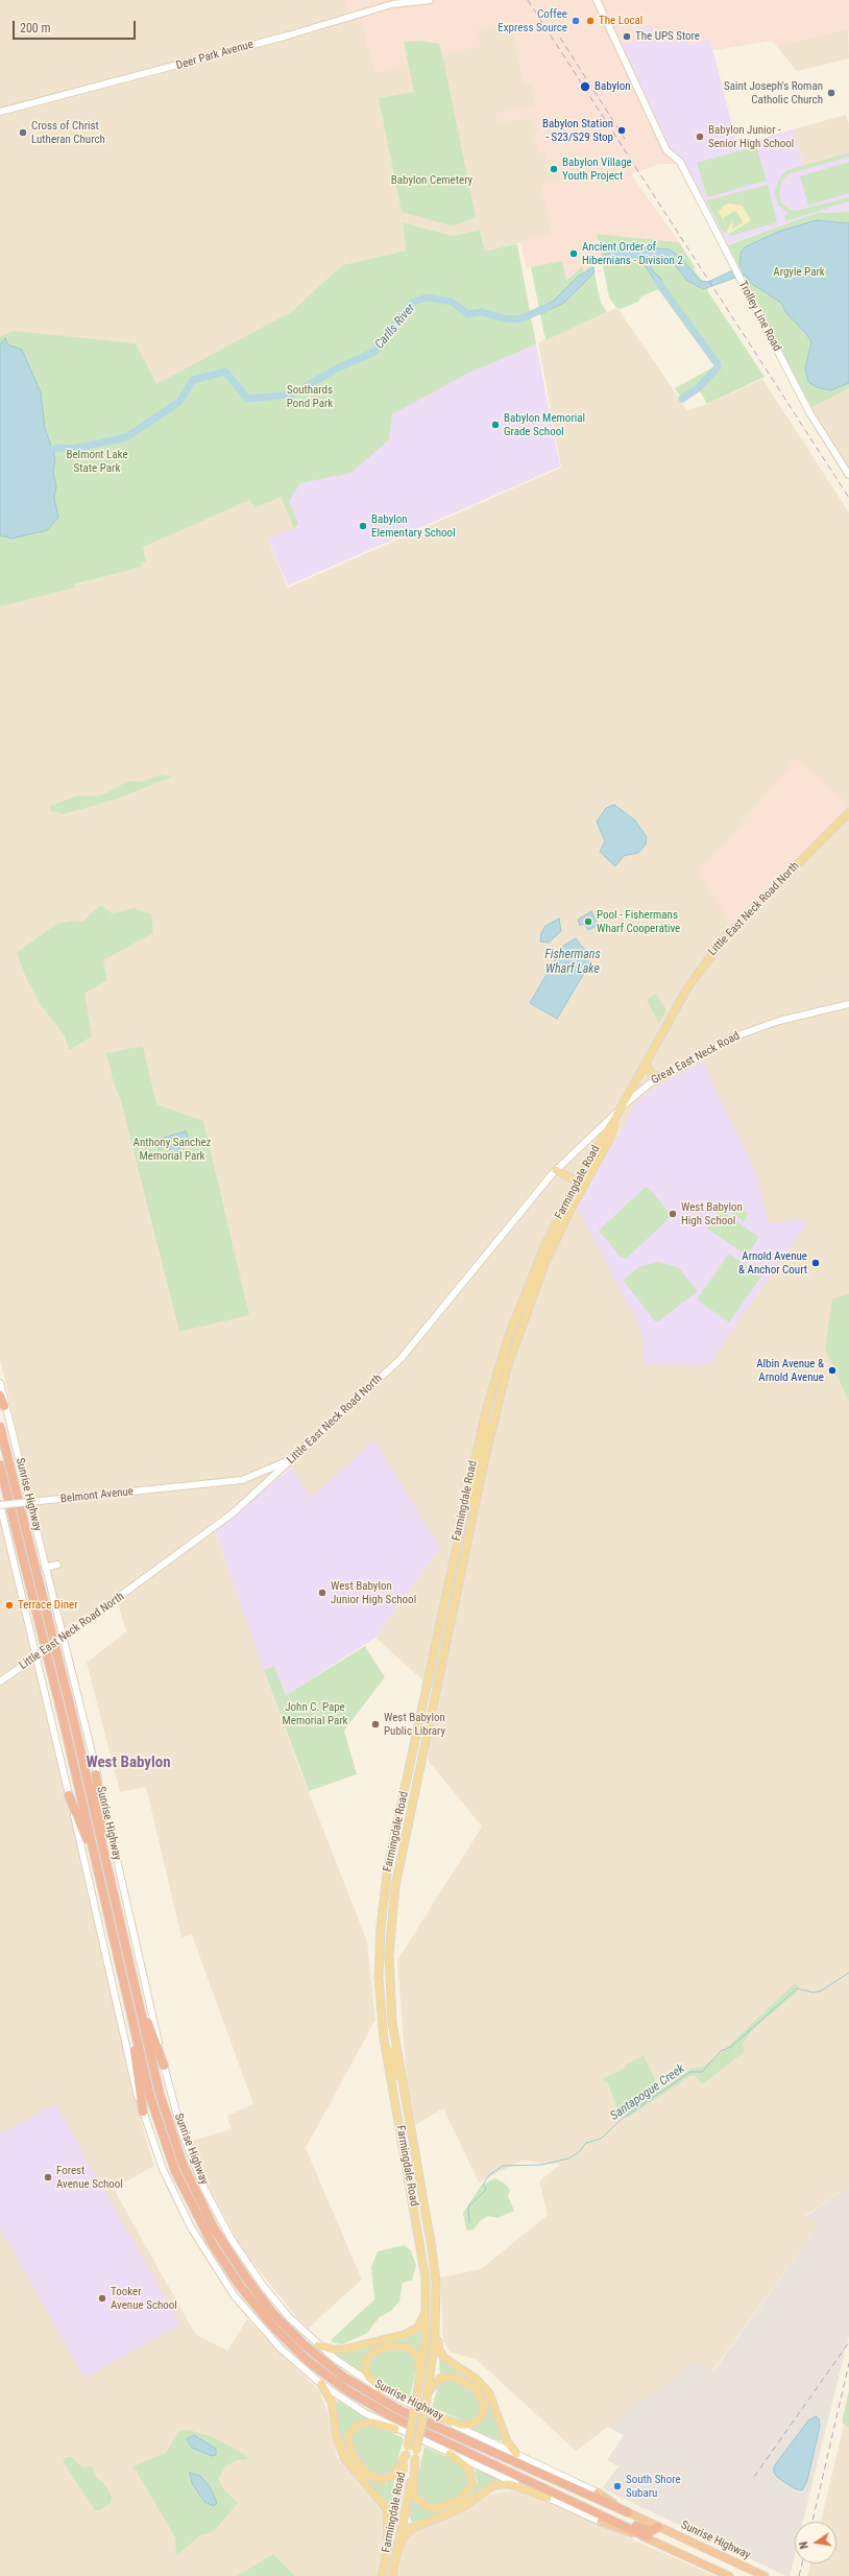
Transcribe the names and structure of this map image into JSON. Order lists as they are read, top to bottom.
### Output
{
  "streets": {
    "highway": ["Sunrise Highway"],
    "main road": [
      "Deer Park Avenue",
      "Trolley Line Road",
      "Little East Neck Road North",
      "Great East Neck Road",
      "Farmingdale Road",
      "Belmont Avenue"
    ]
  },
  "crossings": [
    ["Little East Neck Road North", "Great East Neck Road"],
    ["Little East Neck Road North", "Farmingdale Road"],
    ["Little East Neck Road North", "Belmont Avenue"],
    ["Great East Neck Road", "Farmingdale Road"]
  ],
  "districts": ["West Babylon"],
  "water": ["Carlls River", "Fishermans Wharf Lake", "Santapogue Creek"],
  "parks": [
    "Babylon Cemetery",
    "Argyle Park",
    "Southards Pond Park",
    "Belmont Lake State Park",
    "Anthony Sanchez Memorial Park",
    "John C. Pape Memorial Park"
  ],
  "places": [
    "Coffee Express Source",
    "The Local",
    "The UPS Store",
    "Babylon",
    "Saint Joseph's Roman Catholic Church",
    "Babylon Station - S23/S29 Stop",
    "Cross of Christ Lutheran Church",
    "Babylon Junior - Senior High School",
    "Babylon Village Youth Project",
    "Ancient Order of Hibernians - Division 2",
    "Babylon Memorial Grade School",
    "Babylon Elementary School",
    "Pool - Fishermans Wharf Cooperative",
    "West Babylon High School",
    "Arnold Avenue & Anchor Court",
    "Albin Avenue & Arnold Avenue",
    "West Babylon Junior High School",
    "Terrace Diner",
    "West Babylon Public Library",
    "Forest Avenue School",
    "Tooker Avenue School",
    "South Shore Subaru"
  ],
  "scale_bar": "200 m",
  "north": "left"
}
